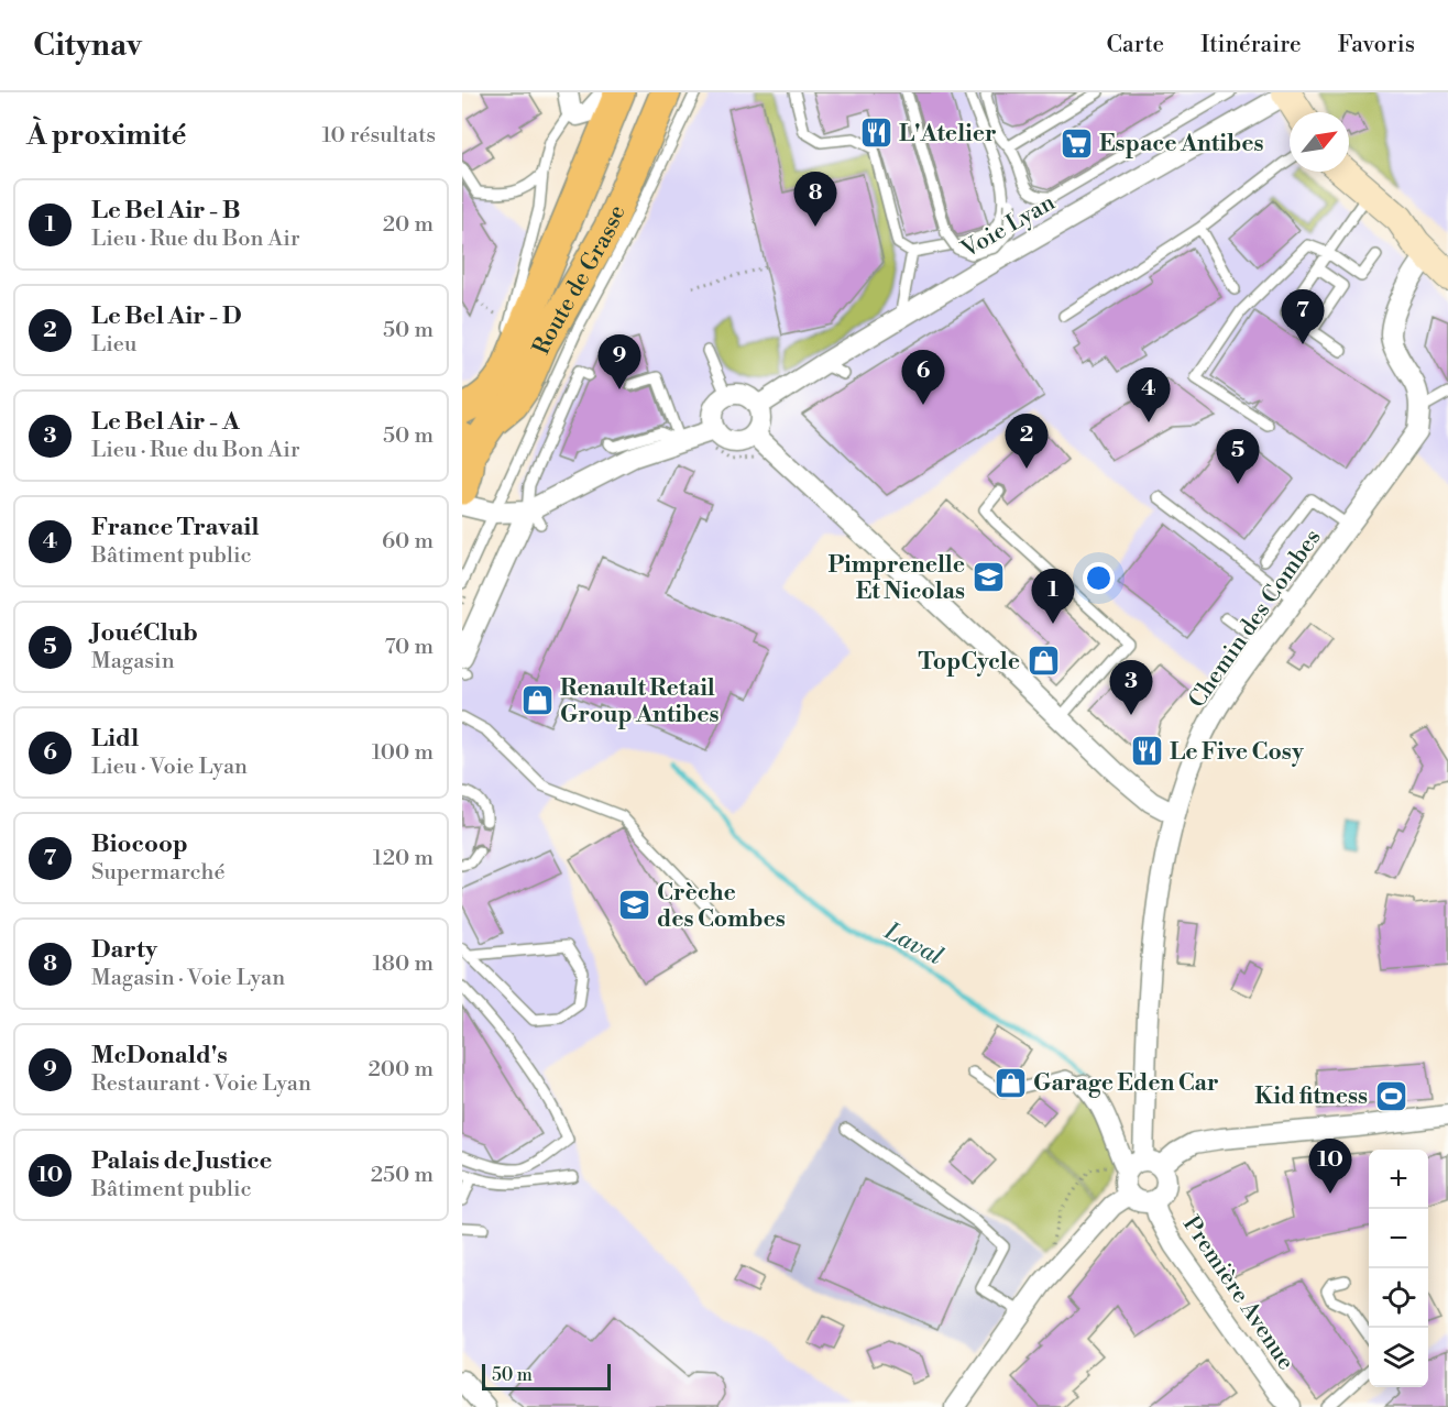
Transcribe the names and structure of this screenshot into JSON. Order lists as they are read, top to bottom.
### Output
{
  "streets": {
    "main road": ["Route de Grasse"],
    "street": ["Voie Lyan", "Chemin des Combes", "Première Avenue"]
  },
  "crossings": [
    ["Chemin des Combes", "Première Avenue"]
  ],
  "water": ["Laval"],
  "places": {
    "restaurant": ["L'Atelier", "Le Five Cosy"],
    "supermarket": ["Espace Antibes"],
    "school or university": ["Pimprenelle Et Nicolas", "Crèche des Combes"],
    "shop": ["TopCycle", "Renault Retail Group Antibes", "Garage Eden Car"],
    "sports": ["Kid fitness"]
  },
  "scale_bar": "50 m",
  "north": "top right",
  "page": {
    "header": "Citynav",
    "nav": ["Carte", "Itinéraire", "Favoris"],
    "heading": ["À proximité", "10 résultats"],
    "pins": [
      "8",
      "7",
      "9",
      "6",
      "4",
      "2",
      "5",
      "1",
      "3",
      "10"
    ],
    "list": [
      {
        "mark": "1",
        "name": "Le Bel Air - B",
        "note": "Lieu · Rue du Bon Air",
        "value": "20 m"
      },
      {
        "mark": "2",
        "name": "Le Bel Air - D",
        "note": "Lieu",
        "value": "50 m"
      },
      {
        "mark": "3",
        "name": "Le Bel Air - A",
        "note": "Lieu · Rue du Bon Air",
        "value": "50 m"
      },
      {
        "mark": "4",
        "name": "France Travail",
        "note": "Bâtiment public",
        "value": "60 m"
      },
      {
        "mark": "5",
        "name": "JouéClub",
        "note": "Magasin",
        "value": "70 m"
      },
      {
        "mark": "6",
        "name": "Lidl",
        "note": "Lieu · Voie Lyan",
        "value": "100 m"
      },
      {
        "mark": "7",
        "name": "Biocoop",
        "note": "Supermarché",
        "value": "120 m"
      },
      {
        "mark": "8",
        "name": "Darty",
        "note": "Magasin · Voie Lyan",
        "value": "180 m"
      },
      {
        "mark": "9",
        "name": "McDonald's",
        "note": "Restaurant · Voie Lyan",
        "value": "200 m"
      },
      {
        "mark": "10",
        "name": "Palais de Justice",
        "note": "Bâtiment public",
        "value": "250 m"
      }
    ],
    "map_buttons": ["+", "−"],
    "scale": "50 m"
  }
}
